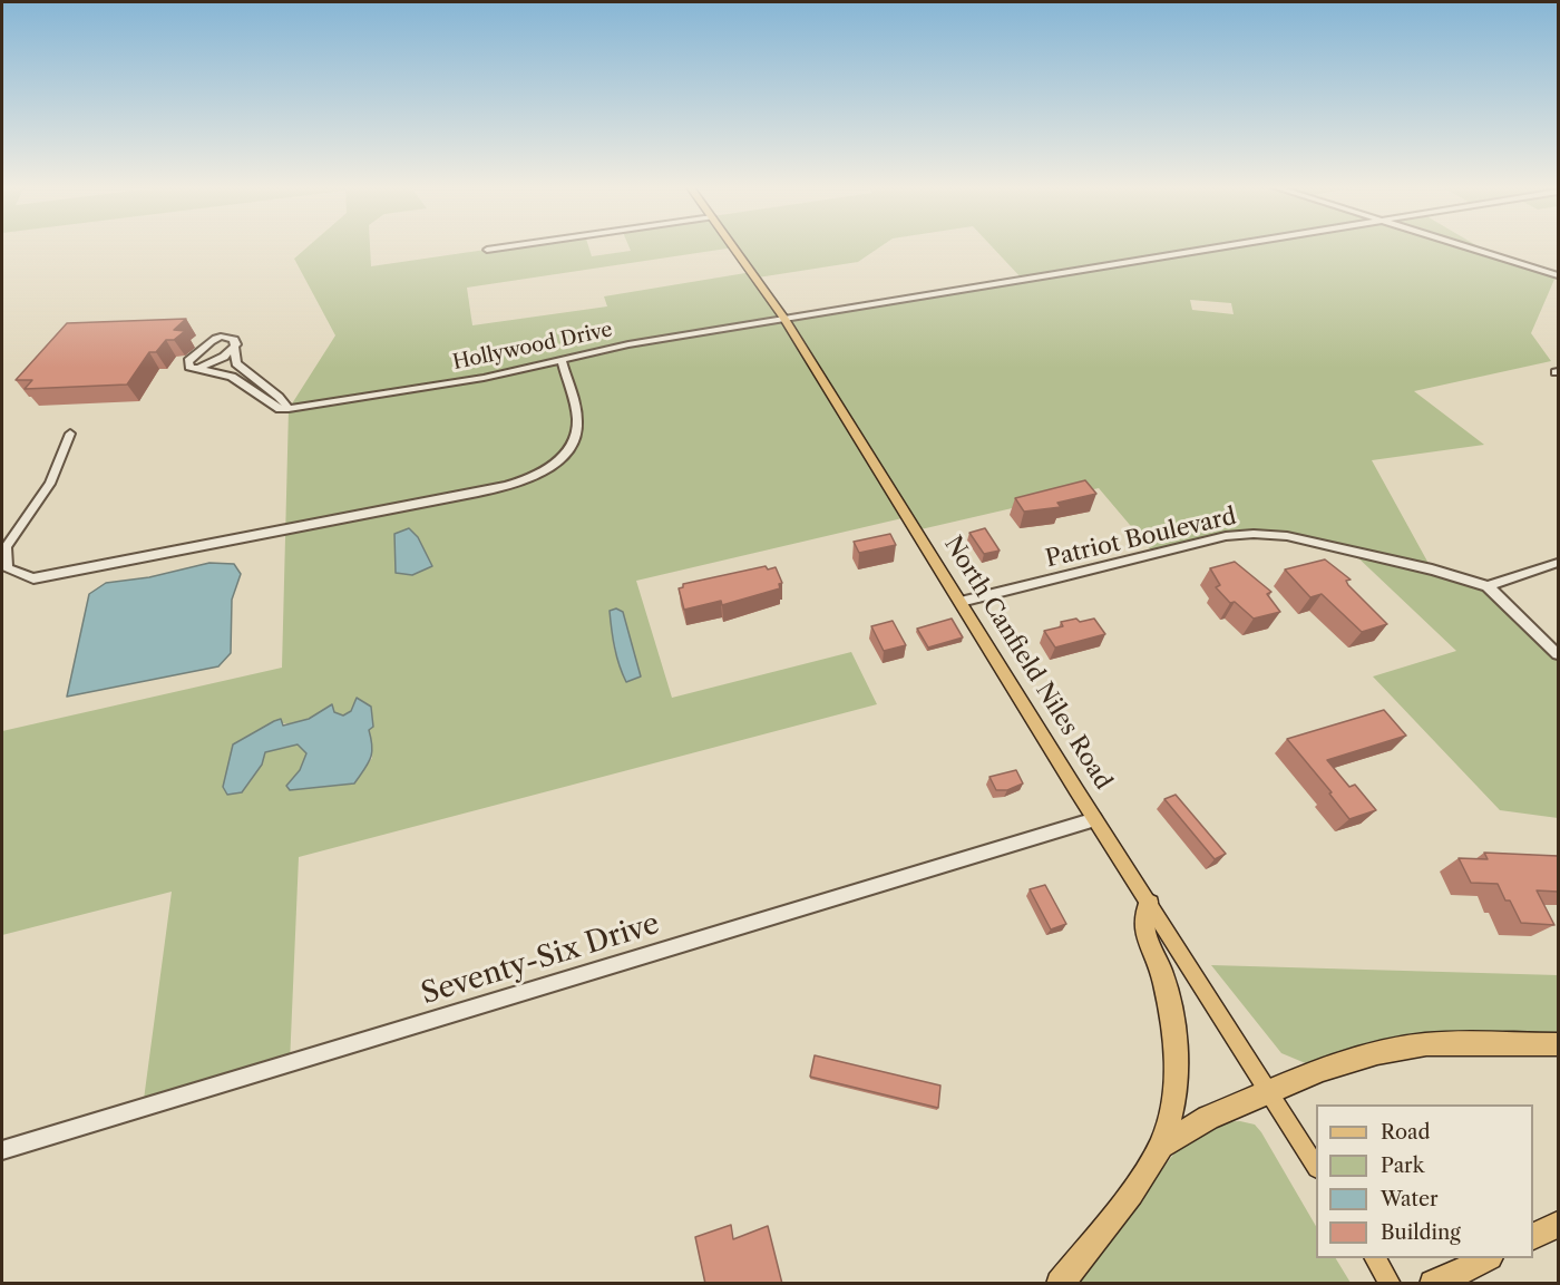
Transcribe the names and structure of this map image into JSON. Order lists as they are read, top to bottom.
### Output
{
  "streets": {
    "main road": ["North Canfield Niles Road"],
    "street": ["Hollywood Drive", "Patriot Boulevard", "Seventy-Six Drive"]
  },
  "crossings": [
    ["Hollywood Drive", "North Canfield Niles Road"],
    ["Patriot Boulevard", "North Canfield Niles Road"],
    ["North Canfield Niles Road", "Seventy-Six Drive"]
  ],
  "legend": [
    "Road",
    "Park",
    "Water",
    "Building"
  ]
}
